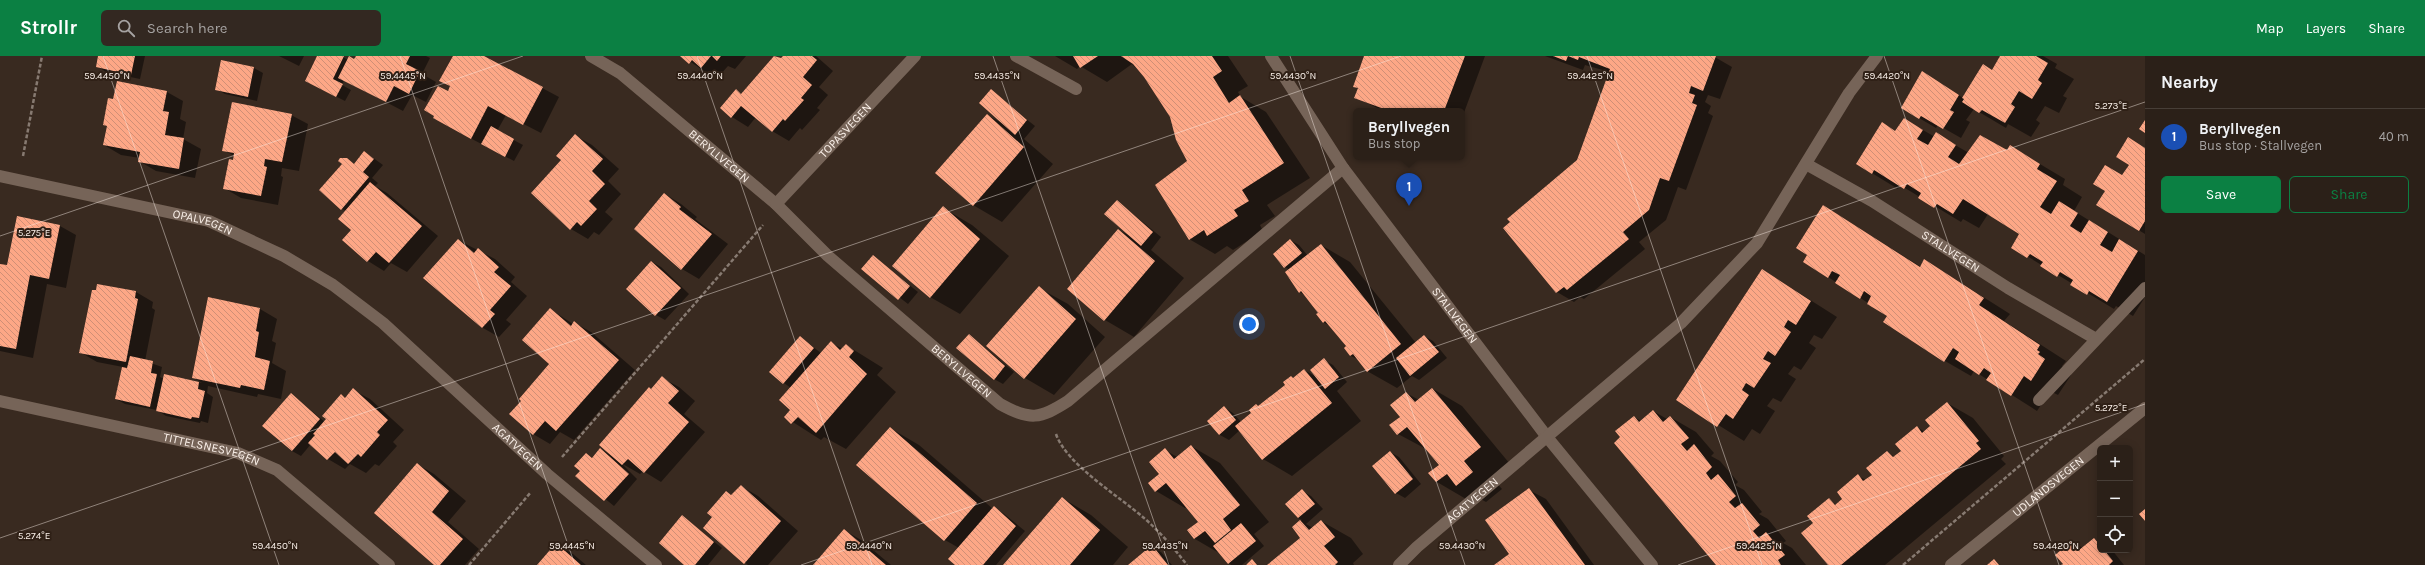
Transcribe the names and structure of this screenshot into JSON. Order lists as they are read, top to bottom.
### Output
{
  "streets": {
    "street": [
      "TOPASVEGEN",
      "BERYLLVEGEN",
      "OPALVEGEN",
      "STALLVEGEN",
      "AGATVEGEN",
      "TITTELSNESVEGEN",
      "UDLANDSVEGEN"
    ]
  },
  "crossings": [
    ["TOPASVEGEN", "BERYLLVEGEN"],
    ["BERYLLVEGEN", "STALLVEGEN"],
    ["OPALVEGEN", "AGATVEGEN"],
    ["STALLVEGEN", "AGATVEGEN"]
  ],
  "page": {
    "header": "Strollr",
    "search": "Search here",
    "nav": ["Map", "Layers", "Share"],
    "heading": "Nearby",
    "popup": ["Beryllvegen", "Bus stop"],
    "list": [
      {
        "mark": "1",
        "name": "Beryllvegen",
        "note": "Bus stop · Stallvegen",
        "value": "40 m"
      }
    ],
    "buttons": ["Save", "Share"],
    "pins": "1",
    "map_buttons": ["+", "−"]
  },
  "coordinates": [
    "59.4435°N",
    "59.4425°N",
    "59.4450°N",
    "59.4445°N",
    "59.4440°N",
    "59.4430°N",
    "59.4420°N",
    "5.273°E",
    "5.275°E",
    "5.272°E",
    "5.274°E"
  ]
}
